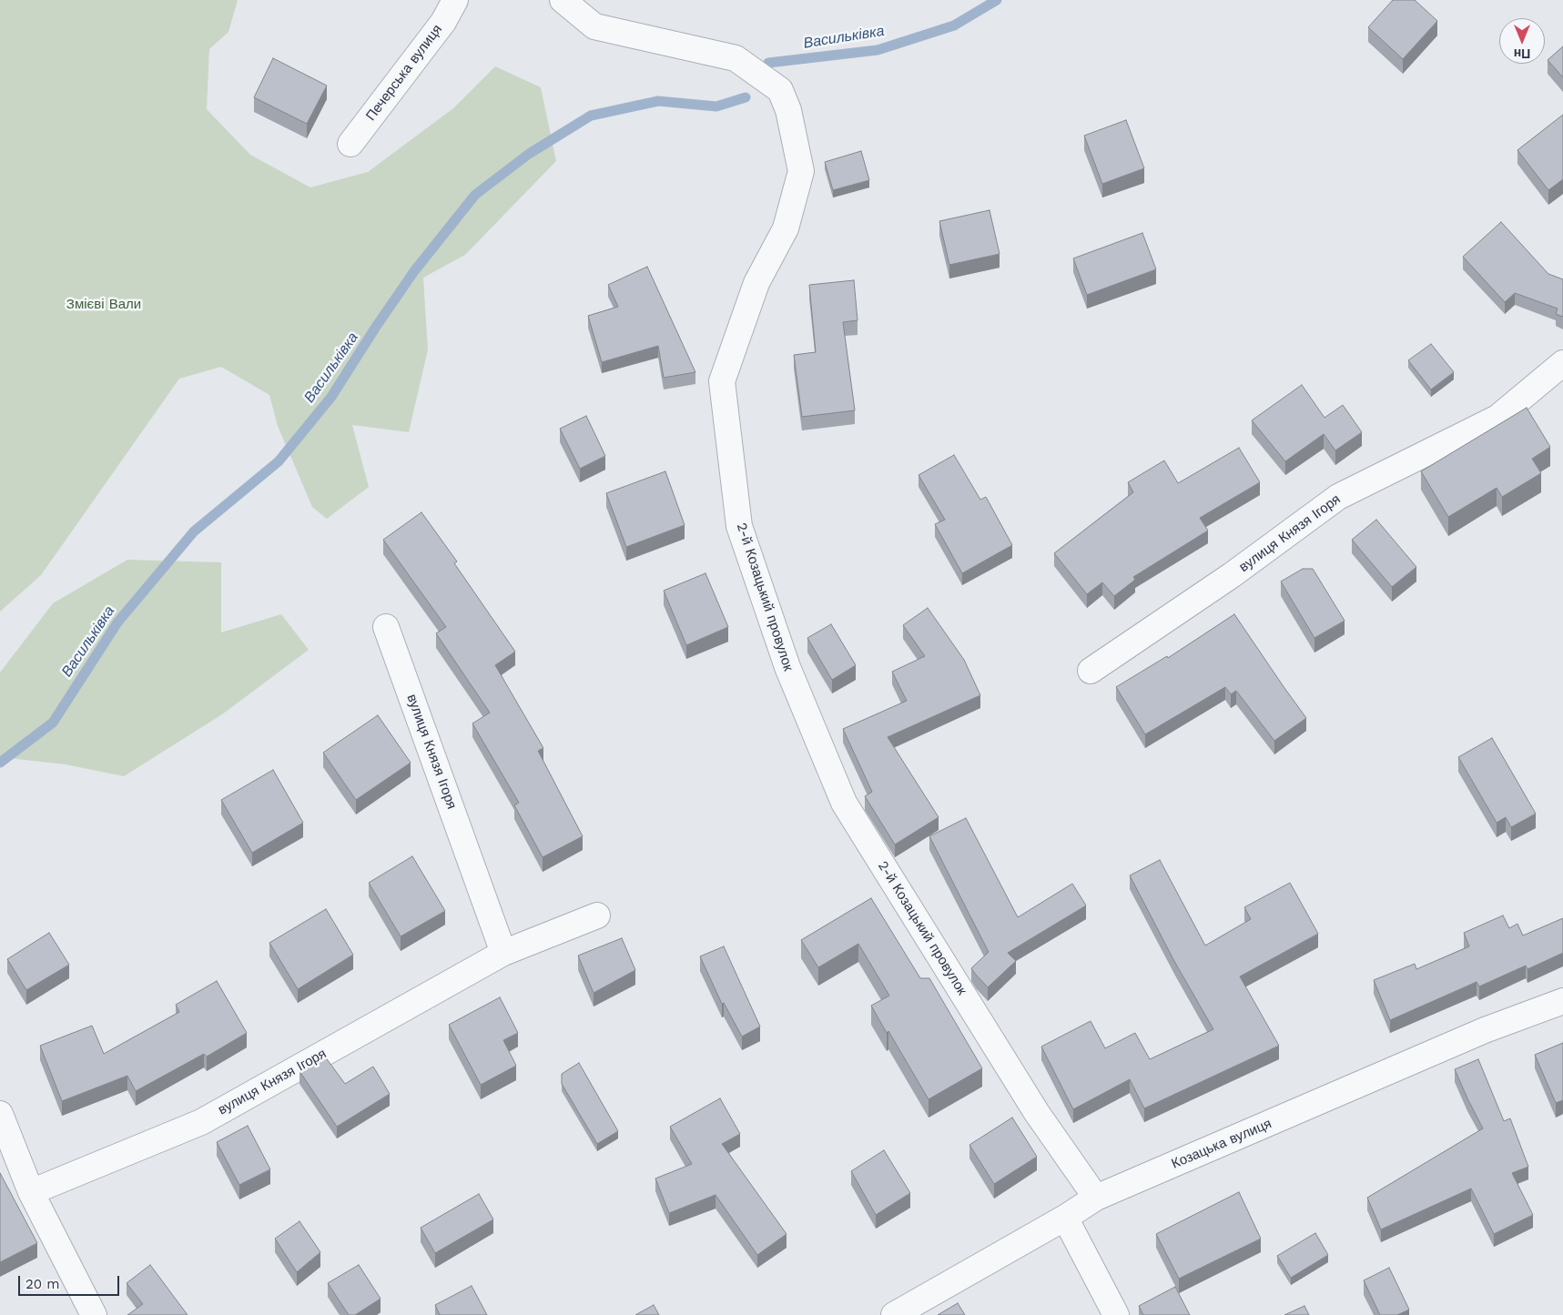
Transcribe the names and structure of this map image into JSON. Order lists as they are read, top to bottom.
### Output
{
  "streets": {
    "street": [
      "Печерська вулиця",
      "вулиця Князя Ігоря",
      "2-й Козацький провулок",
      "Козацька вулиця"
    ]
  },
  "crossings": [
    ["2-й Козацький провулок", "Козацька вулиця"]
  ],
  "water": ["Васильківка"],
  "parks": ["Змієві Вали"],
  "scale_bar": "20 m",
  "north": "bottom"
}
